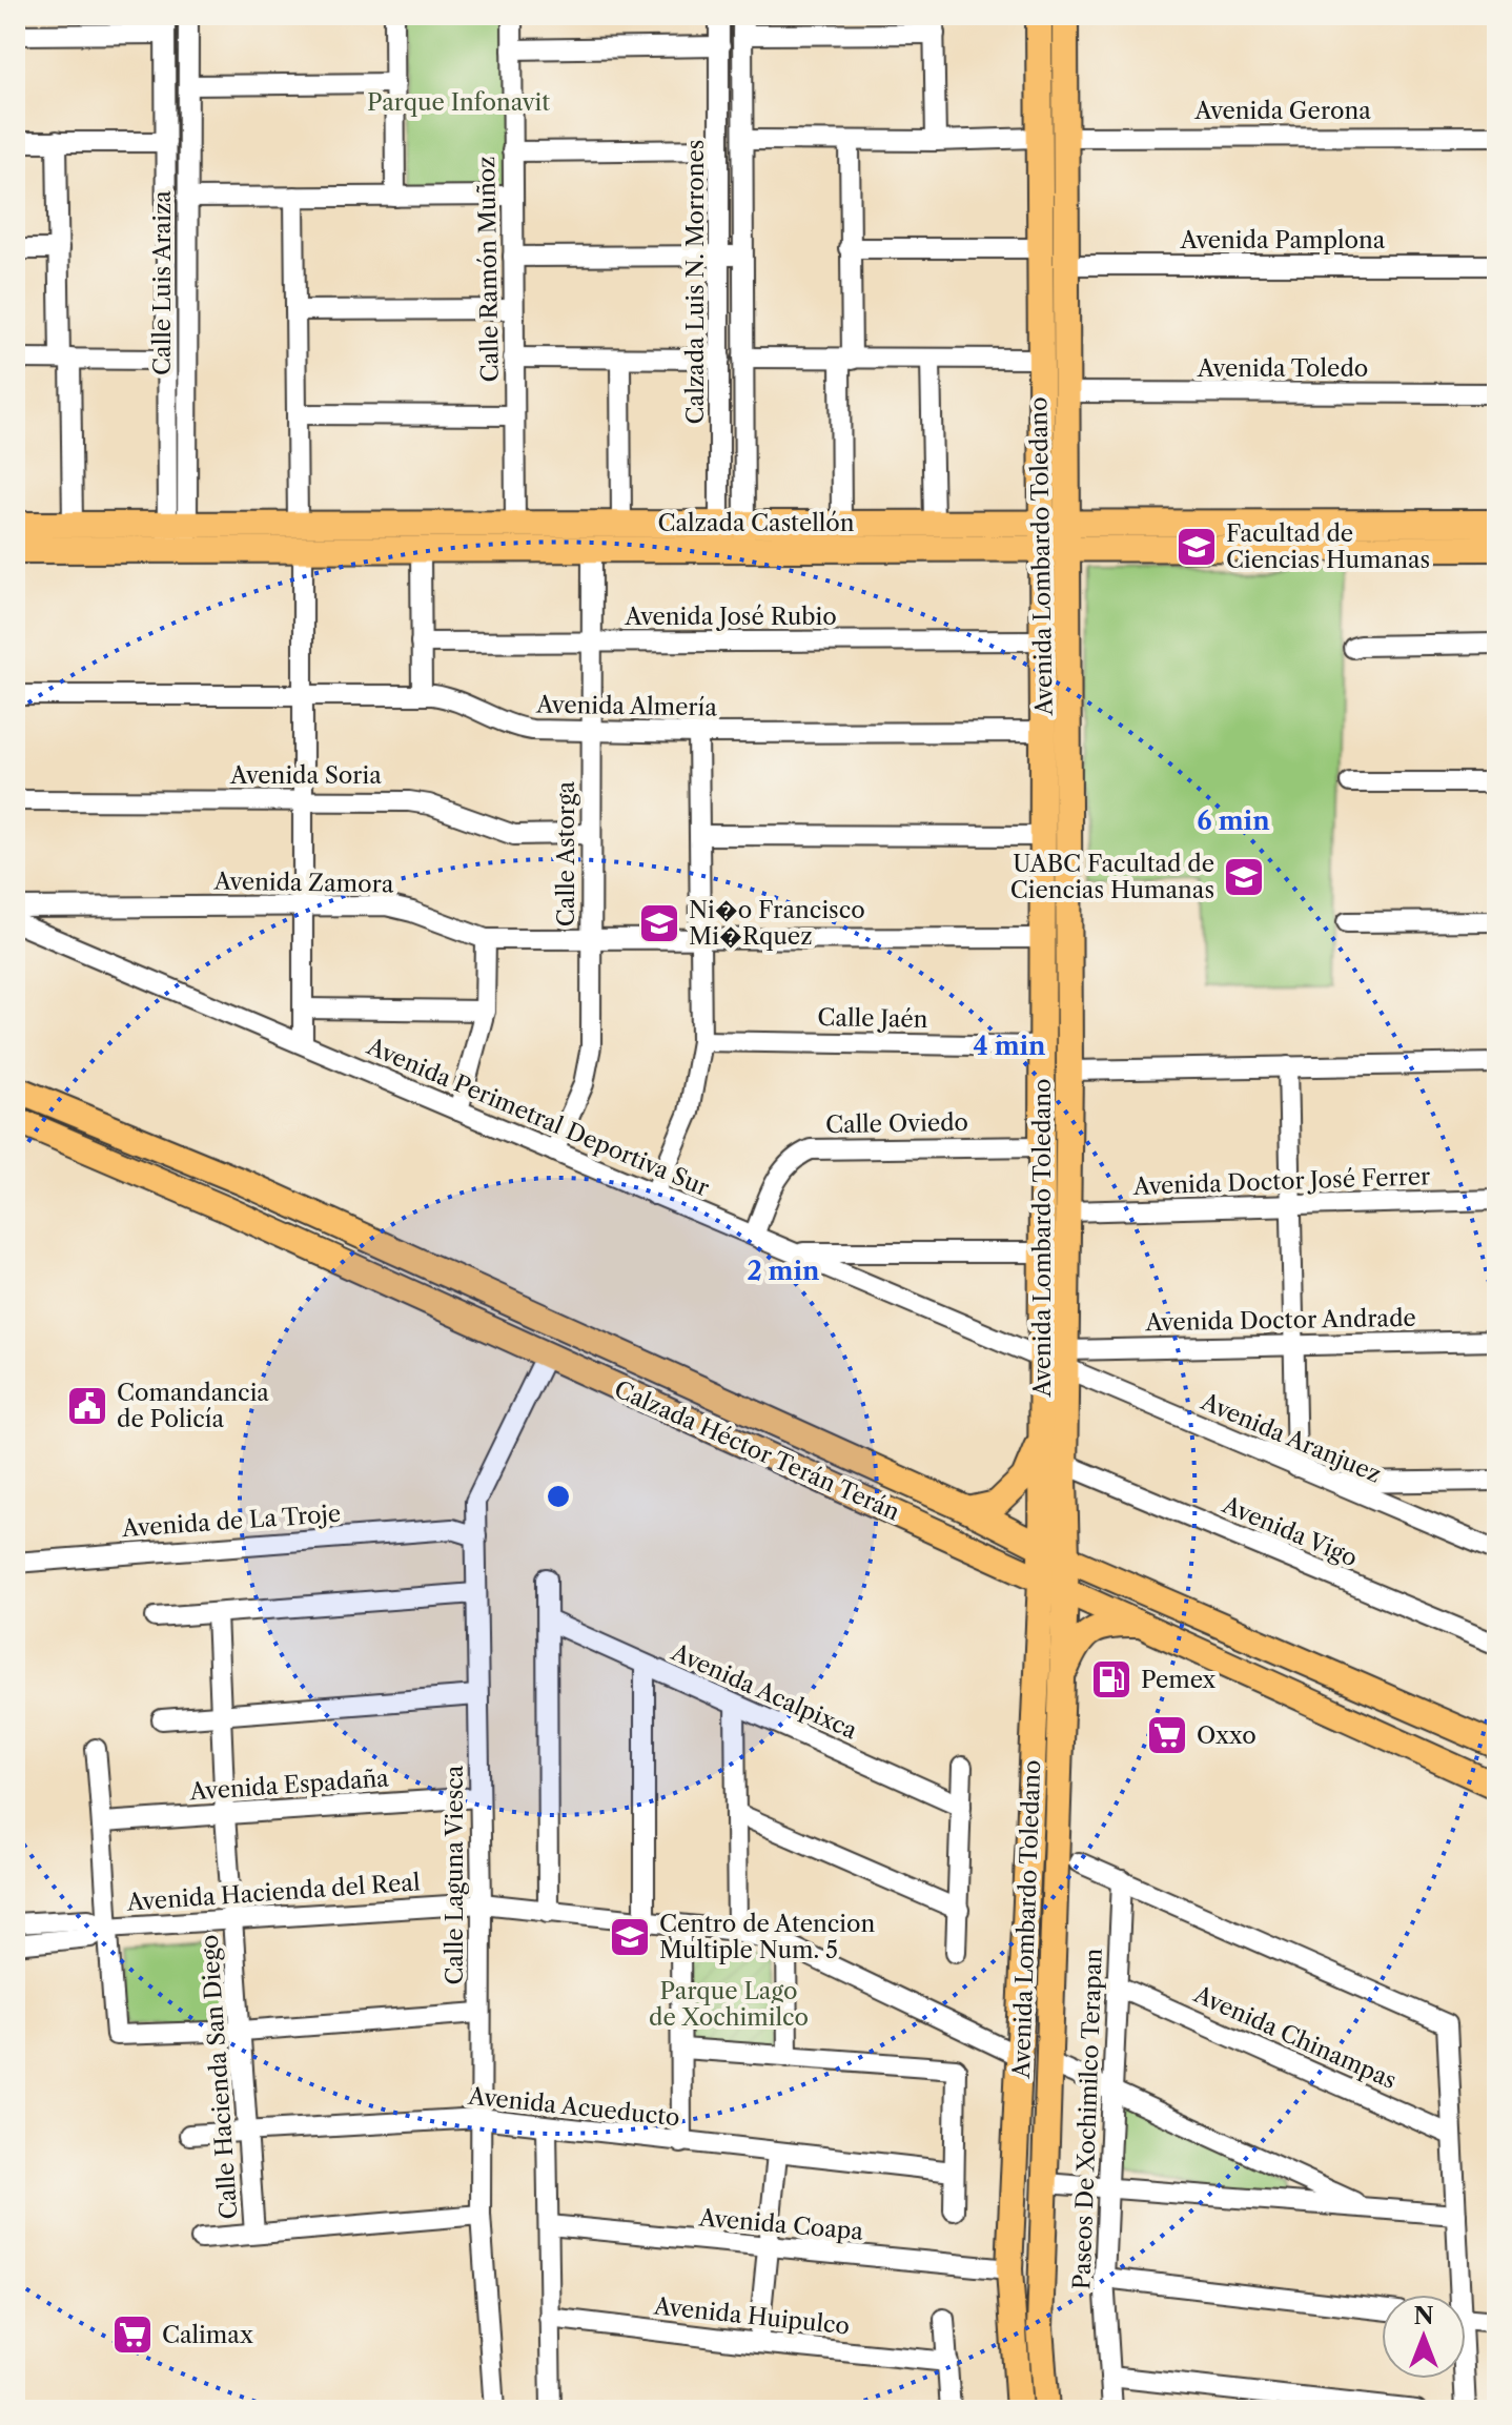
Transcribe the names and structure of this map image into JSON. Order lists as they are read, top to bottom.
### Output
{
  "streets": {
    "main road": ["Calzada Castellón", "Avenida Lombardo Toledano", "Calzada Héctor Terán Terán"],
    "street": [
      "Avenida Gerona",
      "Avenida Pamplona",
      "Calle Ramón Muñoz",
      "Calzada Luis N. Morrones",
      "Calle Luis Araiza",
      "Avenida Toledo",
      "Avenida José Rubio",
      "Avenida Almería",
      "Avenida Soria",
      "Calle Astorga",
      "Avenida Zamora",
      "Calle Jaén",
      "Avenida Perimetral Deportiva Sur",
      "Calle Oviedo",
      "Avenida Doctor José Ferrer",
      "Avenida Doctor Andrade",
      "Avenida Aranjuez",
      "Avenida de La Troje",
      "Avenida Vigo",
      "Avenida Acalpixca",
      "Avenida Espadaña",
      "Calle Laguna Viesca",
      "Avenida Hacienda del Real",
      "Avenida Chinampas",
      "Calle Hacienda San Diego",
      "Avenida Acueducto",
      "Paseos De Xochimilco Terapan",
      "Avenida Coapa",
      "Avenida Huipulco"
    ]
  },
  "crossings": [
    ["Avenida Gerona", "Avenida Lombardo Toledano"],
    ["Avenida Pamplona", "Avenida Lombardo Toledano"],
    ["Calle Ramón Muñoz", "Calzada Castellón"],
    ["Calzada Luis N. Morrones", "Calzada Castellón"],
    ["Calle Luis Araiza", "Calzada Castellón"],
    ["Avenida Toledo", "Avenida Lombardo Toledano"],
    ["Calzada Castellón", "Avenida Lombardo Toledano"],
    ["Calzada Castellón", "Calle Astorga"],
    ["Avenida Lombardo Toledano", "Avenida José Rubio"],
    ["Avenida Lombardo Toledano", "Avenida Almería"],
    ["Avenida Lombardo Toledano", "Avenida Zamora"],
    ["Avenida Lombardo Toledano", "Calle Jaén"],
    ["Avenida Lombardo Toledano", "Avenida Perimetral Deportiva Sur"],
    ["Avenida Lombardo Toledano", "Calle Oviedo"],
    ["Avenida Lombardo Toledano", "Avenida Doctor José Ferrer"],
    ["Avenida Lombardo Toledano", "Avenida Doctor Andrade"],
    ["Avenida Lombardo Toledano", "Avenida Aranjuez"],
    ["Avenida Lombardo Toledano", "Calzada Héctor Terán Terán"],
    ["Avenida Lombardo Toledano", "Avenida Vigo"],
    ["Avenida Lombardo Toledano", "Avenida Hacienda del Real"],
    ["Avenida Lombardo Toledano", "Avenida Coapa"],
    ["Avenida José Rubio", "Calle Astorga"],
    ["Avenida Almería", "Calle Astorga"],
    ["Avenida Soria", "Calle Astorga"],
    ["Calle Astorga", "Avenida Zamora"],
    ["Calle Astorga", "Avenida Perimetral Deportiva Sur"],
    ["Avenida Perimetral Deportiva Sur", "Calle Oviedo"],
    ["Avenida Perimetral Deportiva Sur", "Avenida Aranjuez"],
    ["Avenida Doctor Andrade", "Avenida Aranjuez"],
    ["Calzada Héctor Terán Terán", "Calle Laguna Viesca"],
    ["Avenida de La Troje", "Calle Laguna Viesca"],
    ["Avenida Espadaña", "Calle Laguna Viesca"],
    ["Avenida Espadaña", "Calle Hacienda San Diego"],
    ["Calle Laguna Viesca", "Avenida Hacienda del Real"],
    ["Calle Laguna Viesca", "Avenida Acueducto"],
    ["Avenida Hacienda del Real", "Calle Hacienda San Diego"],
    ["Avenida Chinampas", "Paseos De Xochimilco Terapan"],
    ["Calle Hacienda San Diego", "Avenida Acueducto"]
  ],
  "parks": ["Parque Infonavit", "Parque Lago de Xochimilco"],
  "places": {
    "school or university": [
      "Facultad de Ciencias Humanas",
      "UABC Facultad de Ciencias Humanas",
      "Ni�o Francisco Mi�Rquez",
      "Centro de Atencion Multiple Num. 5"
    ],
    "public building": ["Comandancia de Policía"],
    "fuel station": ["Pemex"],
    "supermarket": ["Oxxo", "Calimax"]
  },
  "north": "top",
  "rings": ["6 min", "4 min", "2 min"]
}
